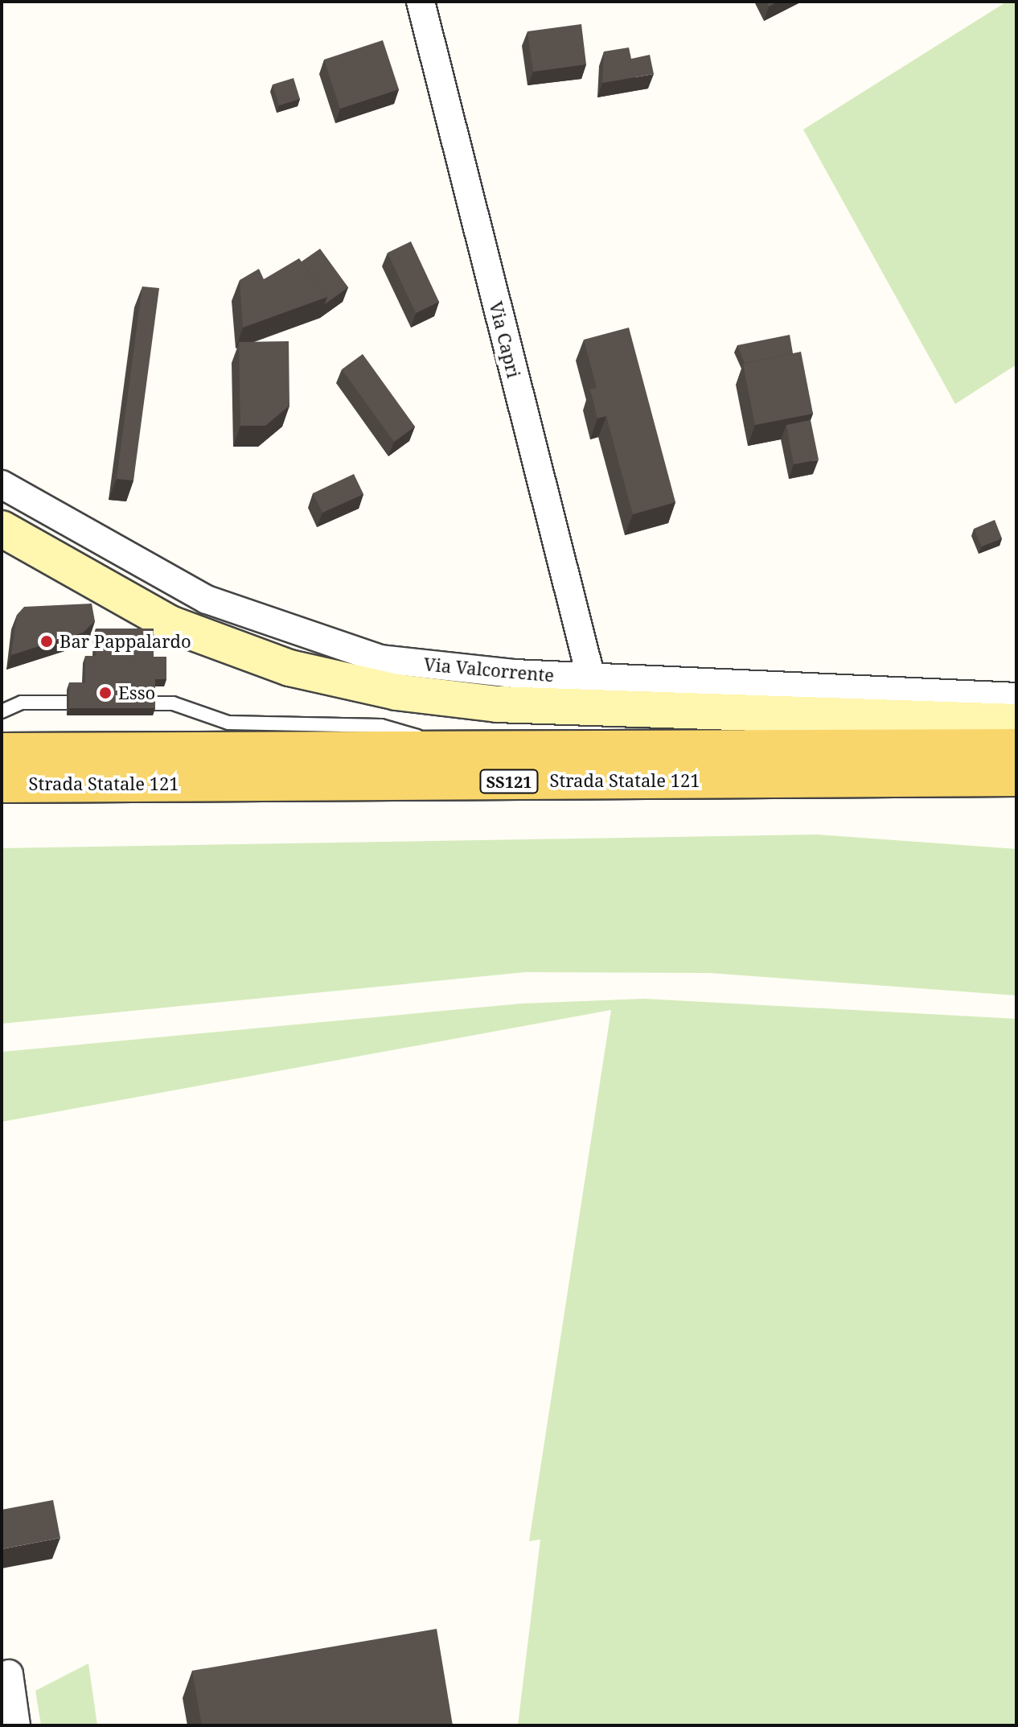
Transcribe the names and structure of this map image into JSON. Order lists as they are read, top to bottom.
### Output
{
  "streets": {
    "main road": ["Strada Statale 121", "SS121"],
    "street": ["Via Capri", "Via Valcorrente"]
  },
  "crossings": [
    ["Via Capri", "Via Valcorrente"]
  ],
  "places": ["Bar Pappalardo", "Esso"]
}
